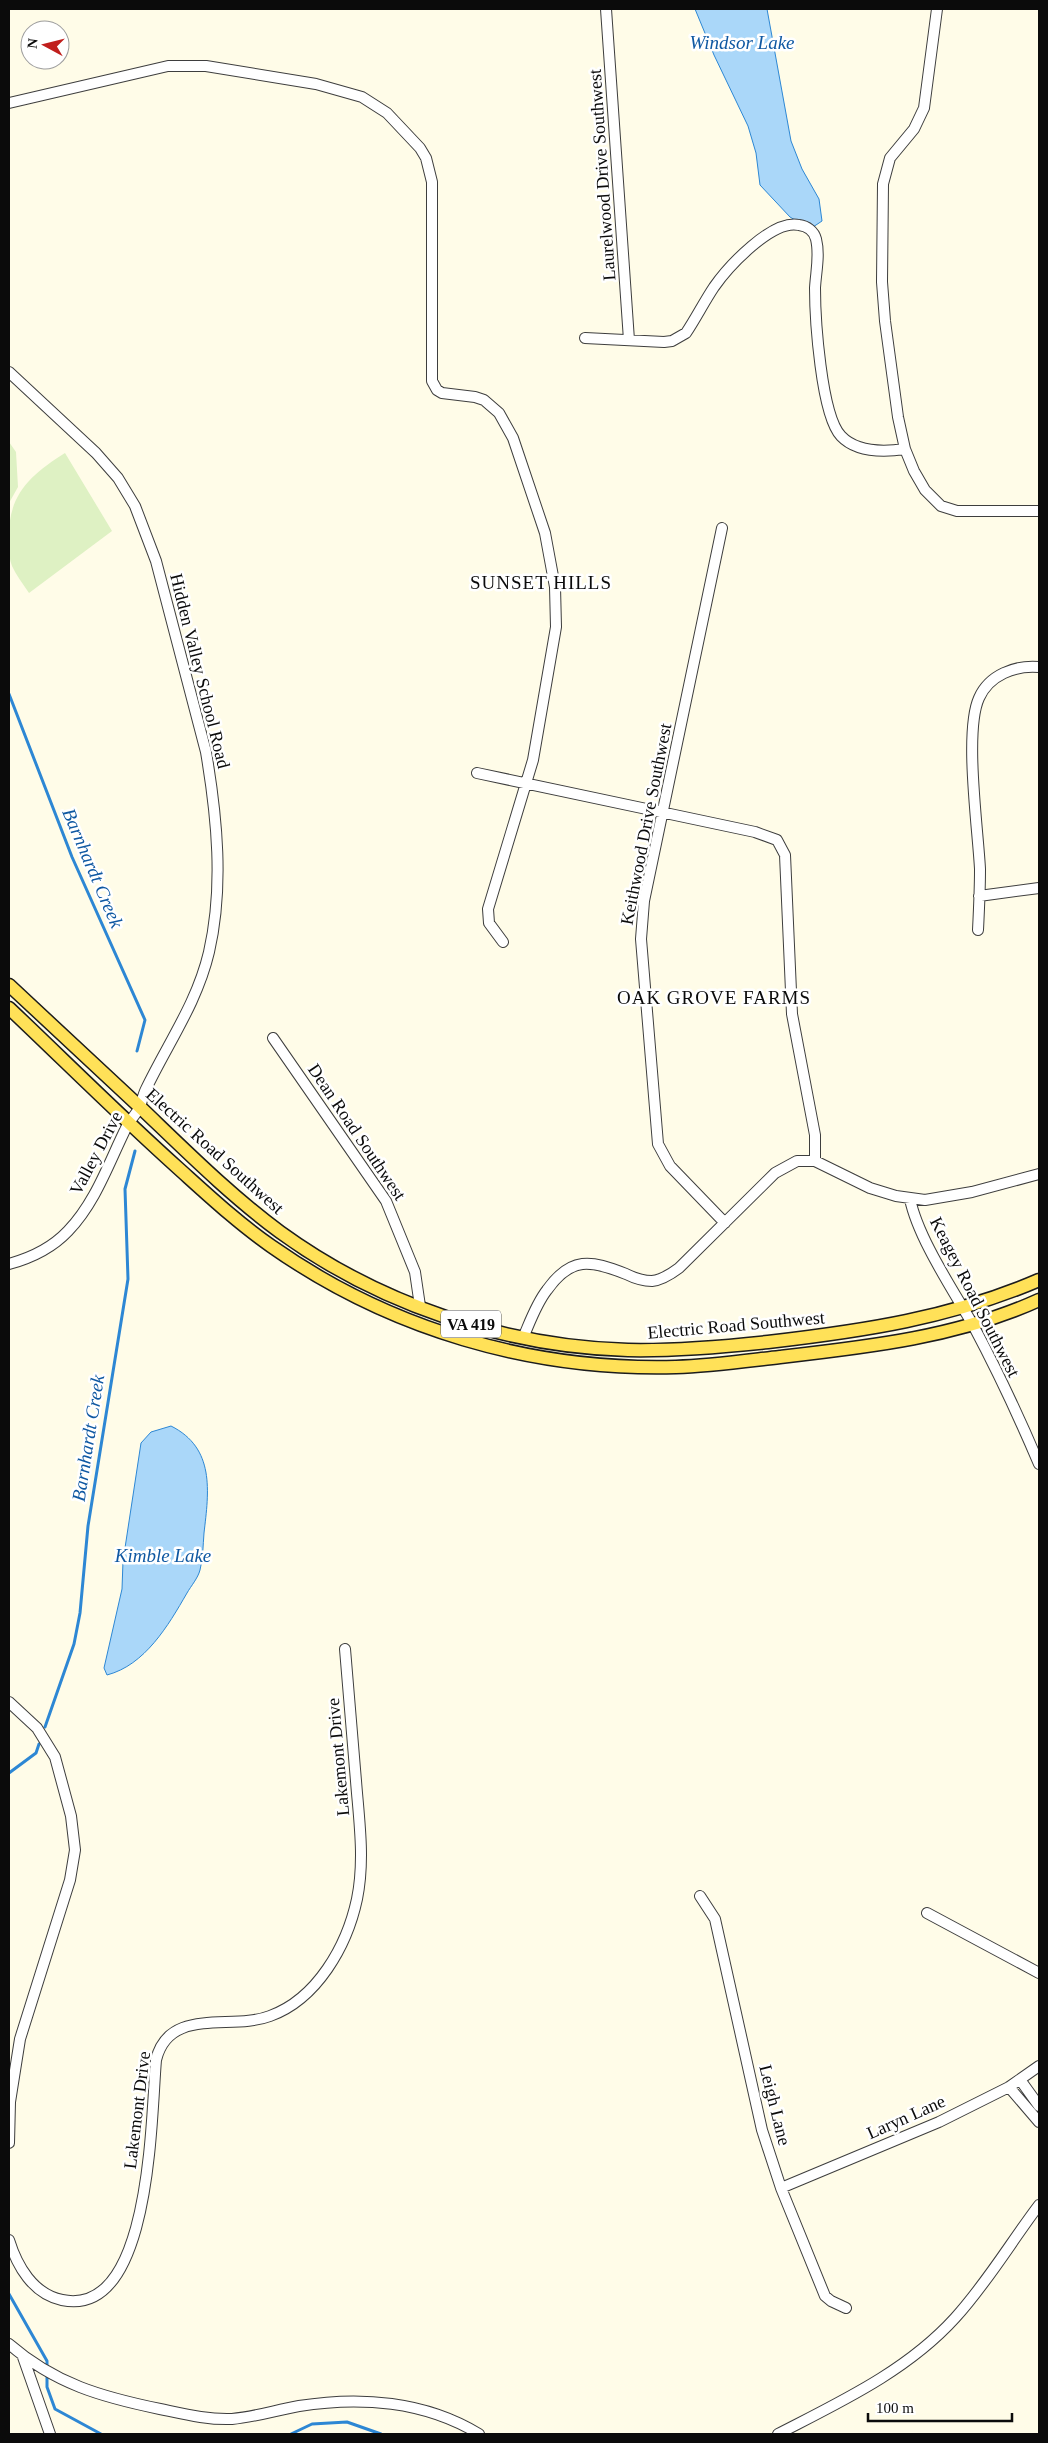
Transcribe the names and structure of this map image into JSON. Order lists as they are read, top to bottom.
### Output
{
  "streets": {
    "main road": ["Electric Road Southwest", "VA 419"],
    "street": [
      "Laurelwood Drive Southwest",
      "Hidden Valley School Road",
      "Keithwood Drive Southwest",
      "Dean Road Southwest",
      "Valley Drive",
      "Keagey Road Southwest",
      "Lakemont Drive",
      "Leigh Lane",
      "Laryn Lane"
    ]
  },
  "crossings": [
    ["Hidden Valley School Road", "Electric Road Southwest"],
    ["Hidden Valley School Road", "Valley Drive"],
    ["Dean Road Southwest", "Electric Road Southwest"],
    ["Electric Road Southwest", "Valley Drive"],
    ["Electric Road Southwest", "Keagey Road Southwest"],
    ["Leigh Lane", "Laryn Lane"]
  ],
  "districts": ["SUNSET HILLS", "OAK GROVE FARMS"],
  "water": ["Windsor Lake", "Barnhardt Creek", "Kimble Lake"],
  "scale_bar": "100 m",
  "north": "left"
}
